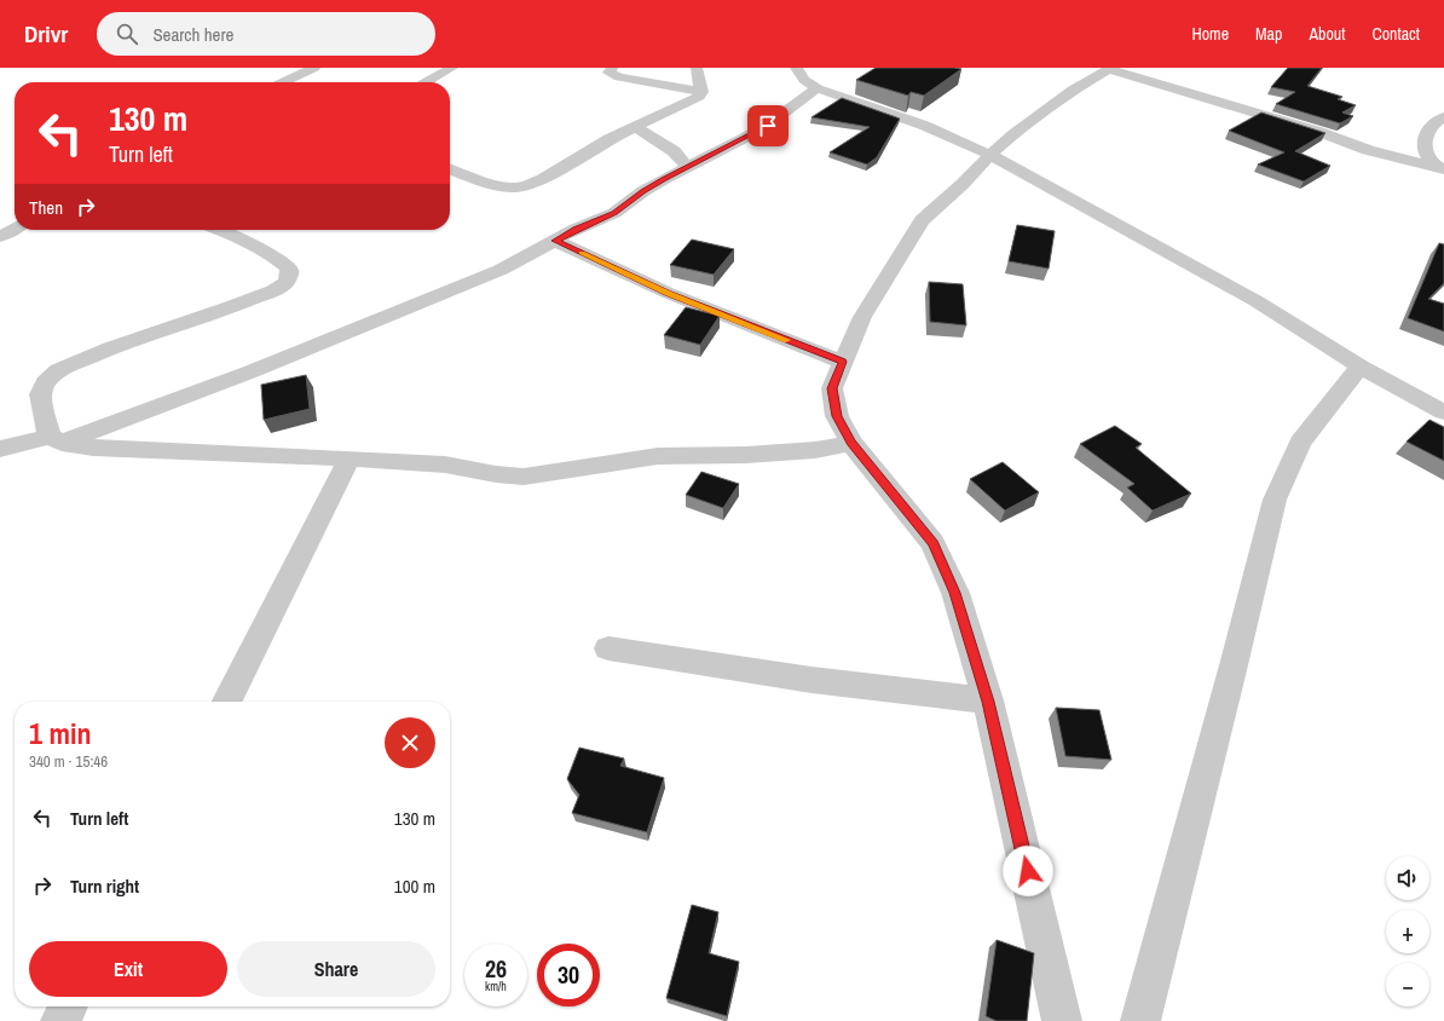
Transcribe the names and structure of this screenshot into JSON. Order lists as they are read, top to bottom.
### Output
{
  "page": {
    "header": "Drivr",
    "search": "Search here",
    "nav": [
      "Home",
      "Map",
      "About",
      "Contact"
    ],
    "turn": ["130 m", "Turn left"],
    "then": "Then",
    "heading": ["1 min", "340 m · 15:46"],
    "list": [
      {
        "name": "Turn left",
        "value": "130 m"
      },
      {
        "name": "Turn right",
        "value": "100 m"
      }
    ],
    "map_buttons": ["+", "−"],
    "buttons": ["Exit", "Share"],
    "speed": "26 km/h",
    "limit": "30"
  }
}
